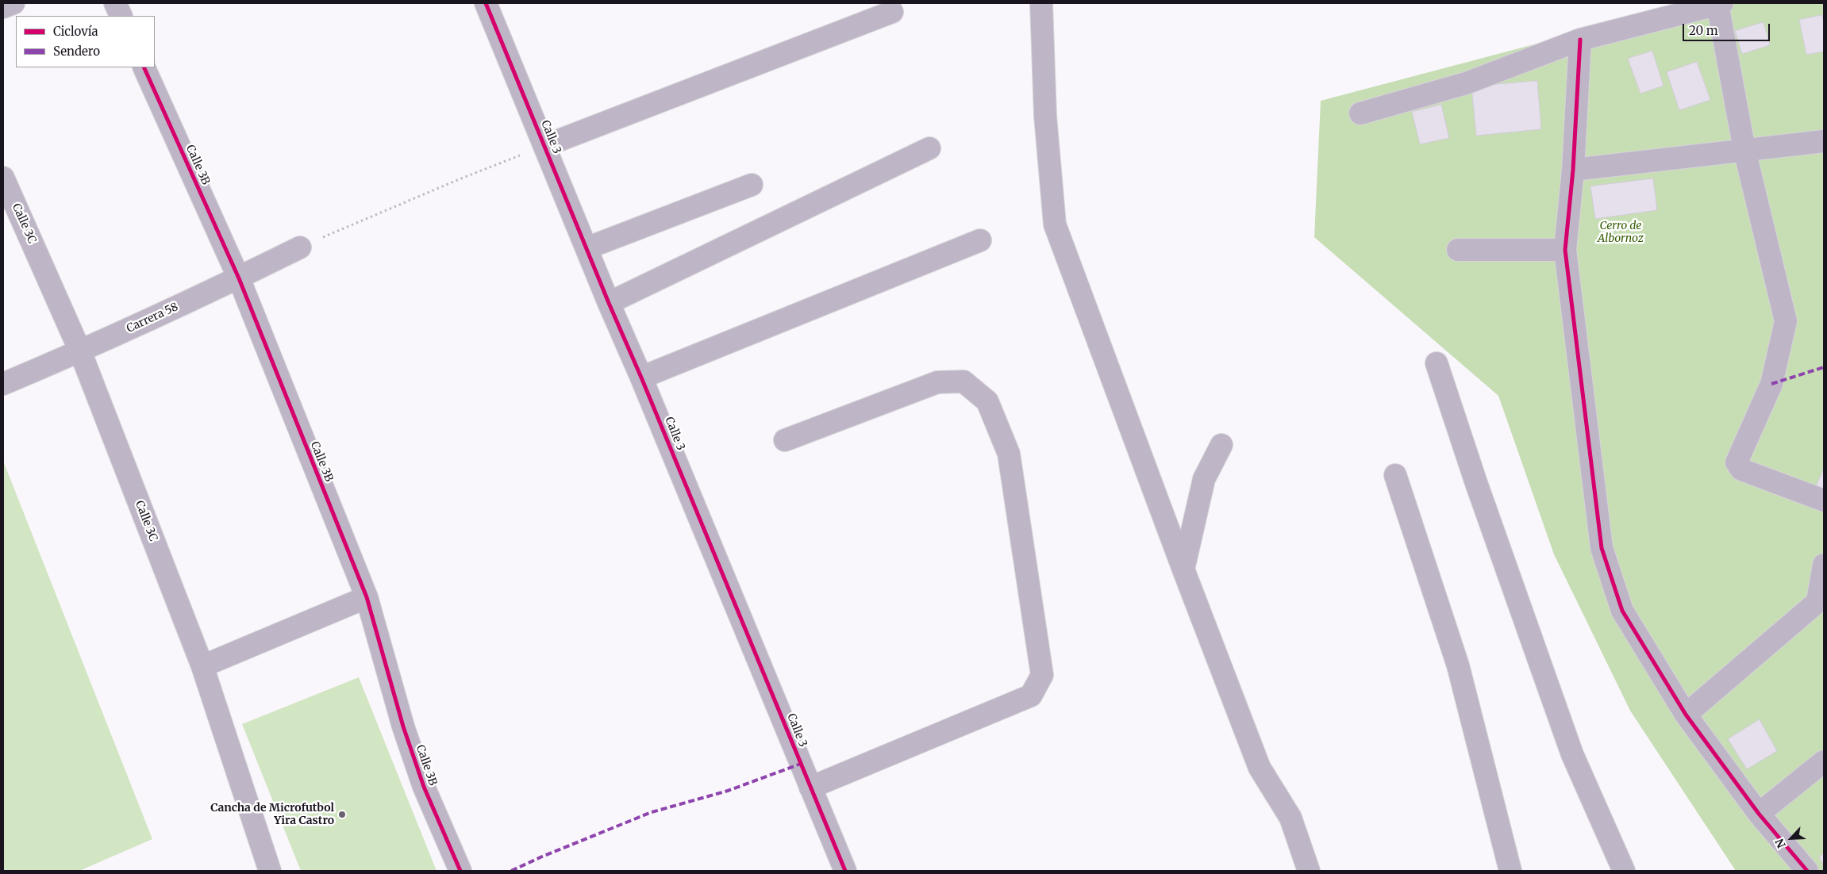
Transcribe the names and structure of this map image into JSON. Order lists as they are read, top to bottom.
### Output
{
  "streets": {
    "street": [
      "Calle 3",
      "Calle 3B",
      "Calle 3C",
      "Carrera 58"
    ]
  },
  "crossings": [
    ["Calle 3B", "Carrera 58"],
    ["Calle 3C", "Carrera 58"]
  ],
  "parks": ["Cerro de Albornoz"],
  "places": ["Cancha de Microfutbol Yira Castro"],
  "legend": ["Ciclovía", "Sendero"],
  "scale_bar": "20 m",
  "north": "bottom left"
}
